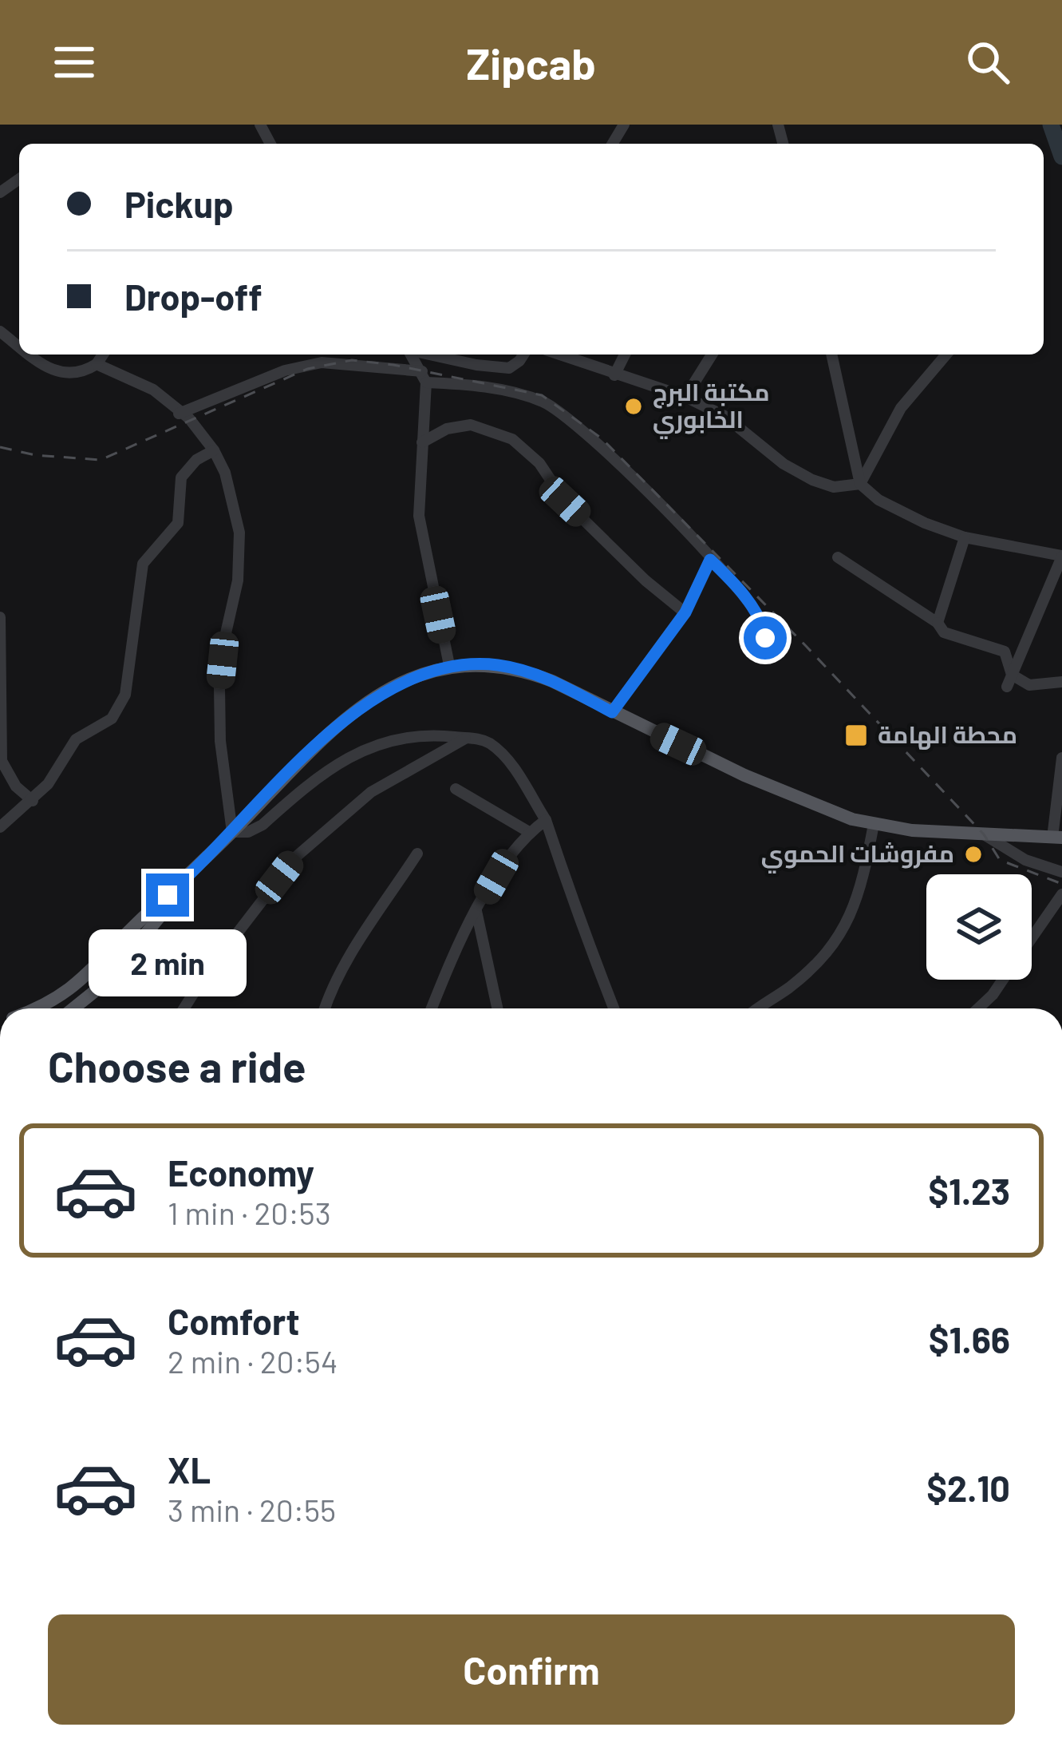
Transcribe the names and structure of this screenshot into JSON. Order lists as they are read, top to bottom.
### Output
{
  "places": {
    "other": ["مكتبة البرج الخابوري", "مفروشات الحموي"],
    "transit": ["محطة الهامة"]
  },
  "page": {
    "header": "Zipcab",
    "banner": ["Pickup", "Drop-off"],
    "bubble": "2 min",
    "heading": "Choose a ride",
    "list": [
      {
        "name": "Economy",
        "note": "1 min · 20:53",
        "value": "$1.23"
      },
      {
        "name": "Comfort",
        "note": "2 min · 20:54",
        "value": "$1.66"
      },
      {
        "name": "XL",
        "note": "3 min · 20:55",
        "value": "$2.10"
      }
    ],
    "buttons": "Confirm"
  }
}
